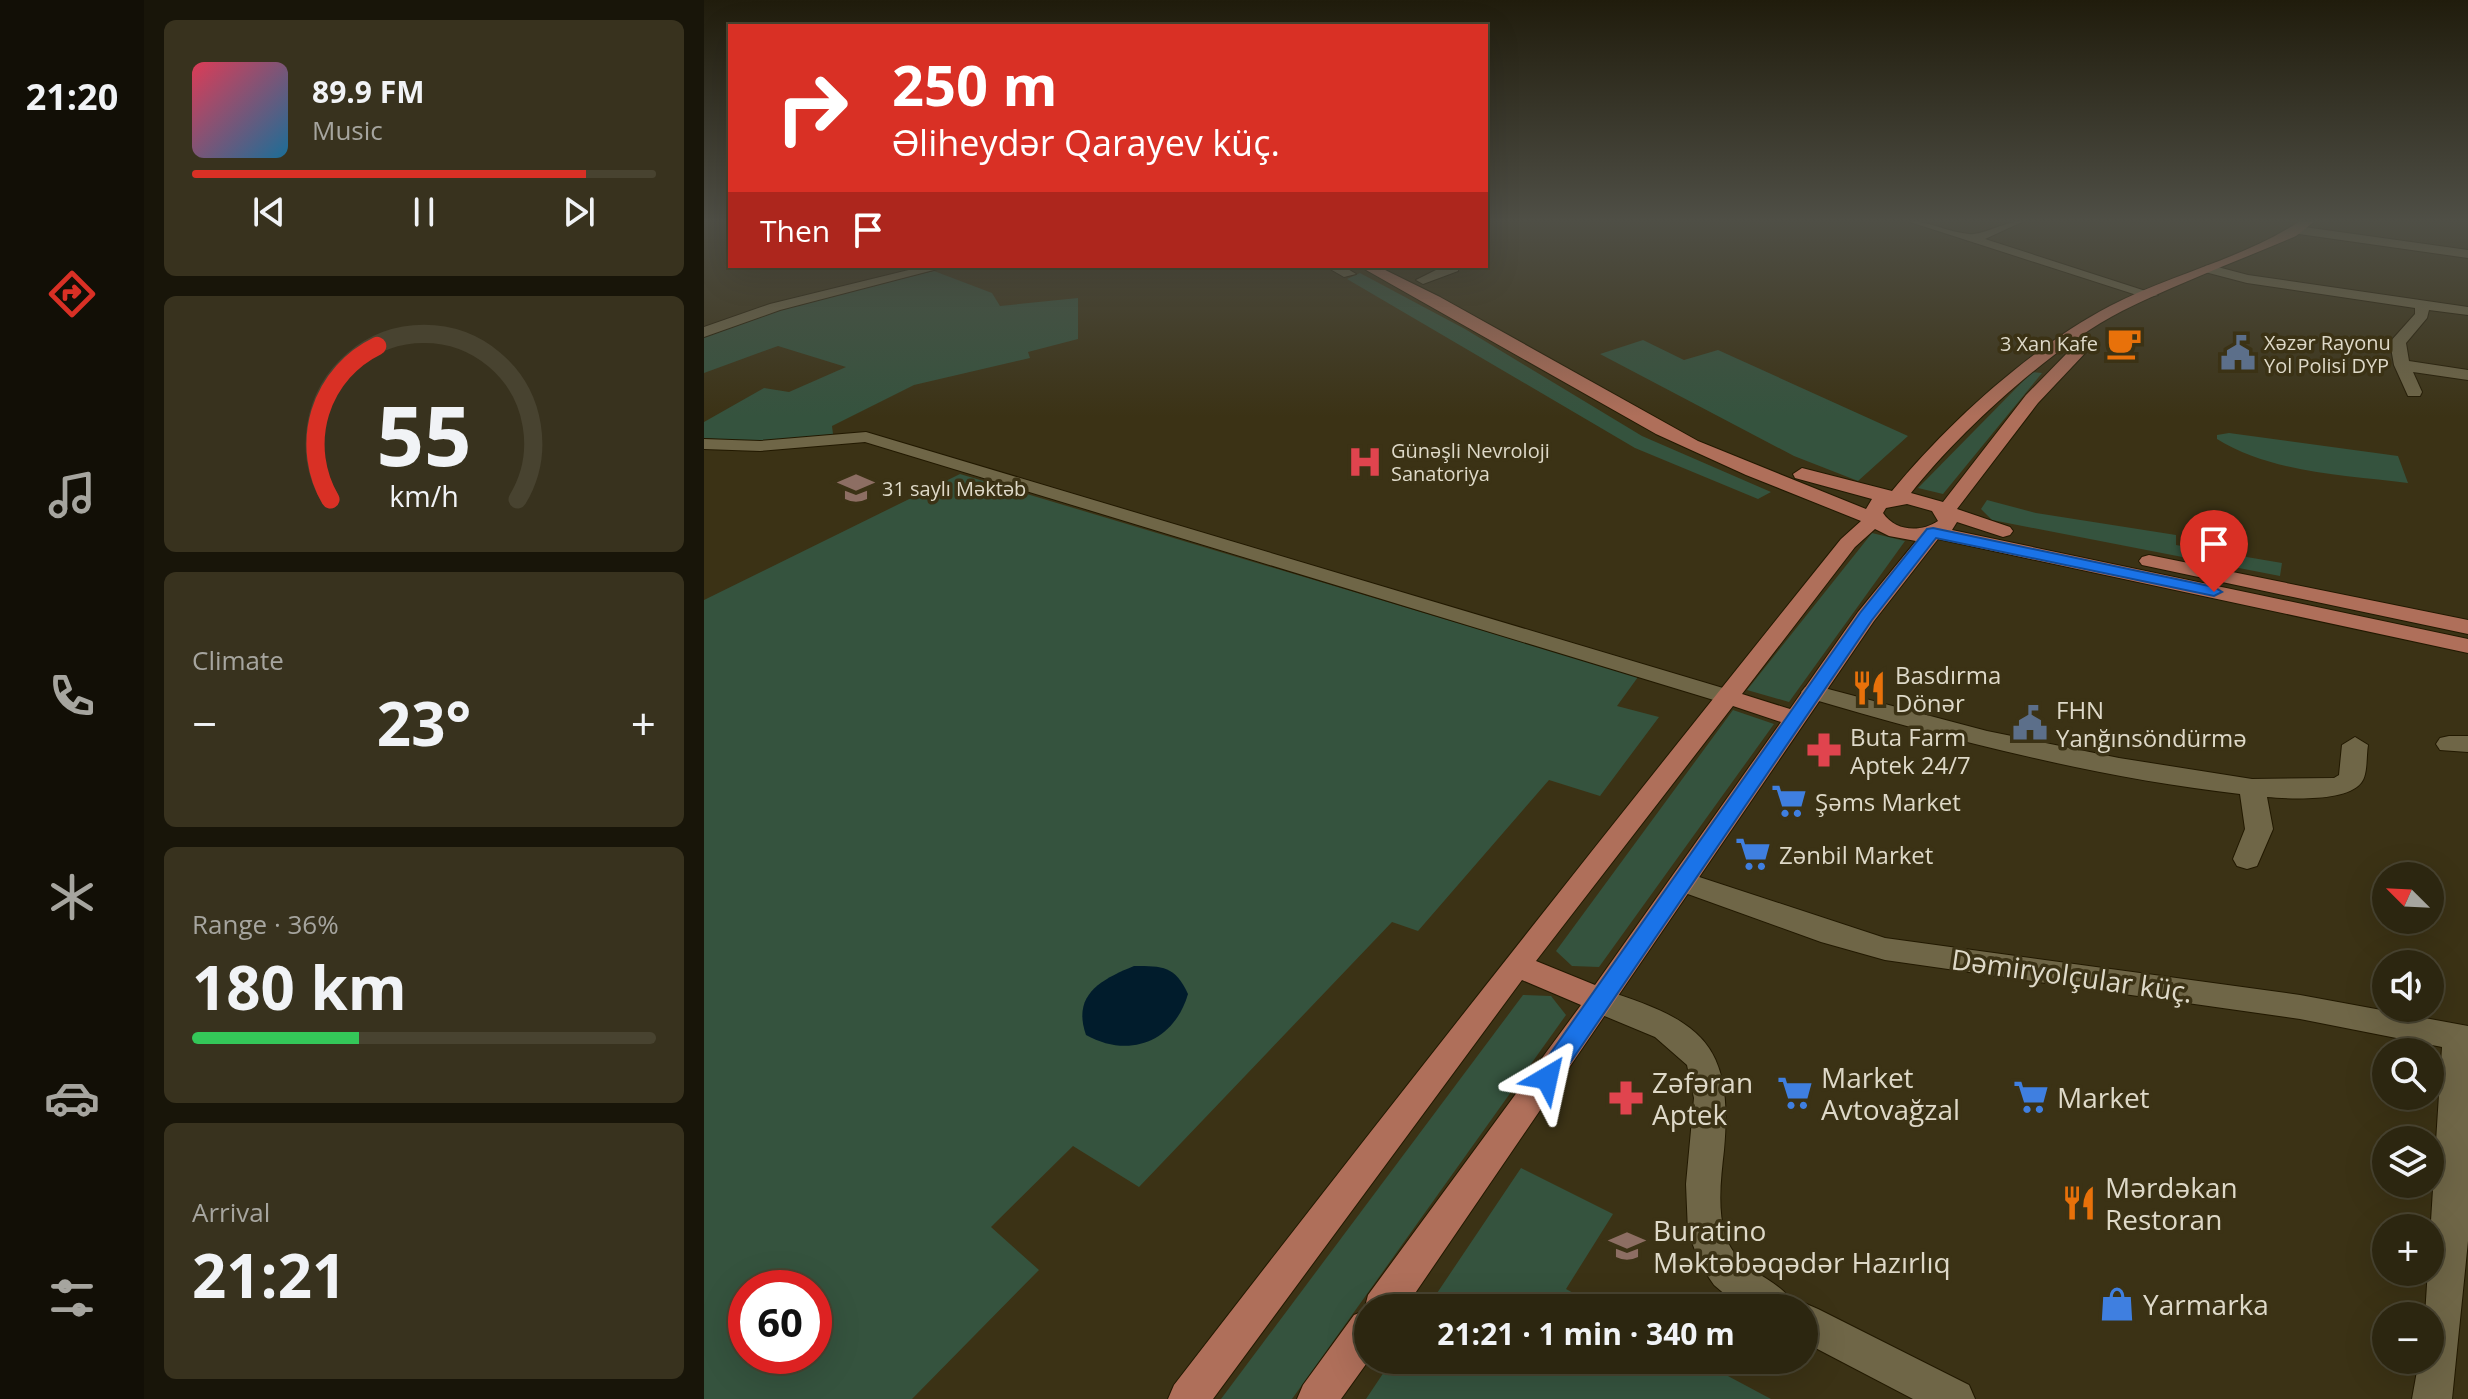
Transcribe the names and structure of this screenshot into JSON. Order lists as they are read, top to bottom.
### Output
{
  "streets": {
    "street": ["Dəmiryolçular küç."]
  },
  "places": {
    "cafe": ["3 Xan Kafe"],
    "public building": ["Xəzər Rayonu Yol Polisi DYP", "FHN Yanğınsöndürmə"],
    "hospital": ["Günəşli Nevroloji Sanatoriya"],
    "school or university": ["31 saylı Məktəb", "Buratino Məktəbəqədər Hazırlıq"],
    "restaurant": ["Basdırma Dönər", "Mərdəkan Restoran"],
    "pharmacy": ["Buta Farm Aptek 24/7", "Zəfəran Aptek"],
    "supermarket": [
      "Şəms Market",
      "Zənbil Market",
      "Market Avtovağzal",
      "Market"
    ],
    "shop": ["Yarmarka"]
  },
  "north": "top left",
  "page": {
    "tabs": "21:20",
    "turn": ["250 m", "Əliheydər Qarayev küç."],
    "song": ["89.9 FM", "Music"],
    "then": "Then",
    "tile": [
      "Climate",
      ["Range · 36%", "180 km"],
      ["Arrival", "21:21"]
    ],
    "heat": ["−", "23°", "+"],
    "map_buttons": ["+", "−"],
    "limit": "60",
    "trip": "21:21 · 1 min · 340 m",
    "gauge": ["55", "km/h"]
  }
}
